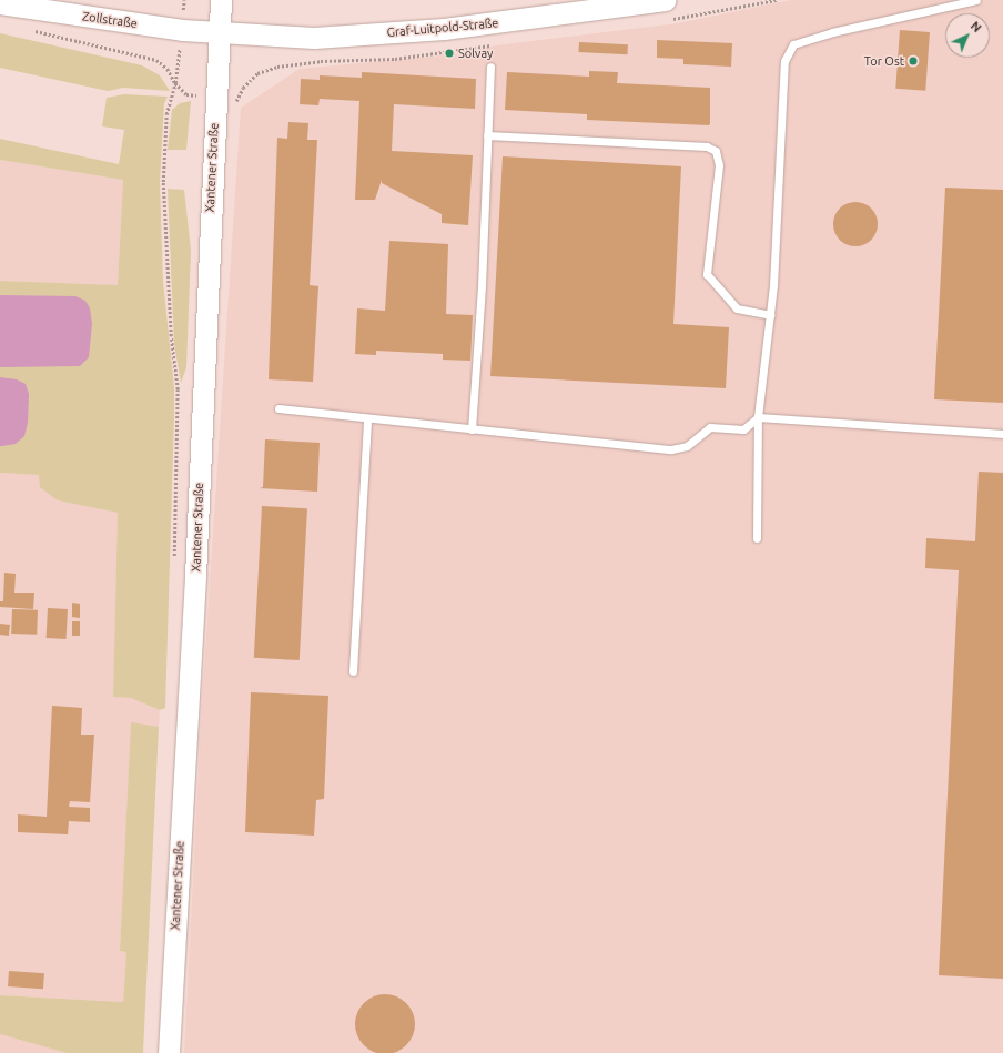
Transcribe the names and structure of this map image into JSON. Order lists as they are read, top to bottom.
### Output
{
  "streets": {
    "main road": ["Zollstraße", "Graf-Luitpold-Straße", "Xantener Straße"]
  },
  "crossings": [
    ["Zollstraße", "Graf-Luitpold-Straße"],
    ["Zollstraße", "Xantener Straße"],
    ["Graf-Luitpold-Straße", "Xantener Straße"]
  ],
  "places": ["Solvay", "Tor Ost"],
  "north": "top right"
}
